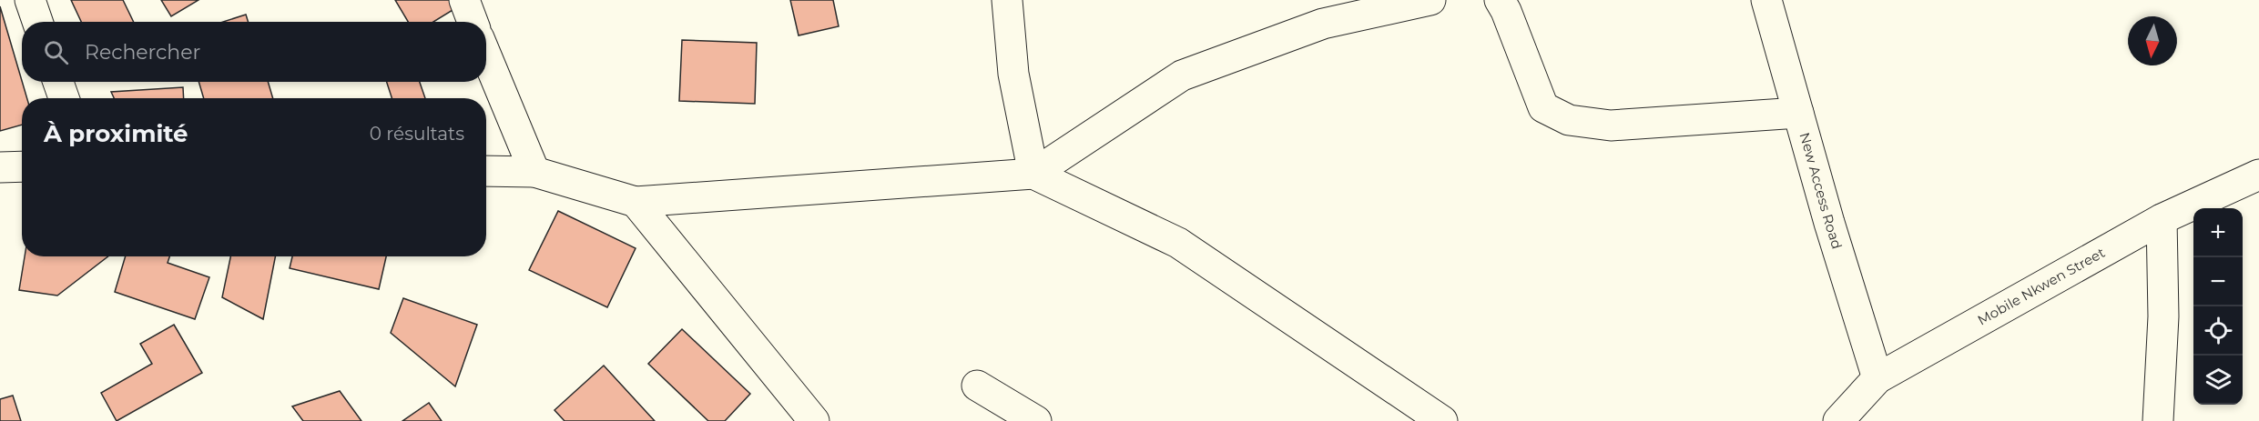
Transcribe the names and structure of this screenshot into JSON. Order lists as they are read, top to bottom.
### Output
{
  "streets": {
    "main road": ["New Access Road", "Mobile Nkwen Street"]
  },
  "crossings": [
    ["New Access Road", "Mobile Nkwen Street"]
  ],
  "north": "bottom",
  "page": {
    "search": "Rechercher",
    "heading": ["À proximité", "0 résultats"],
    "map_buttons": ["+", "−"]
  }
}
